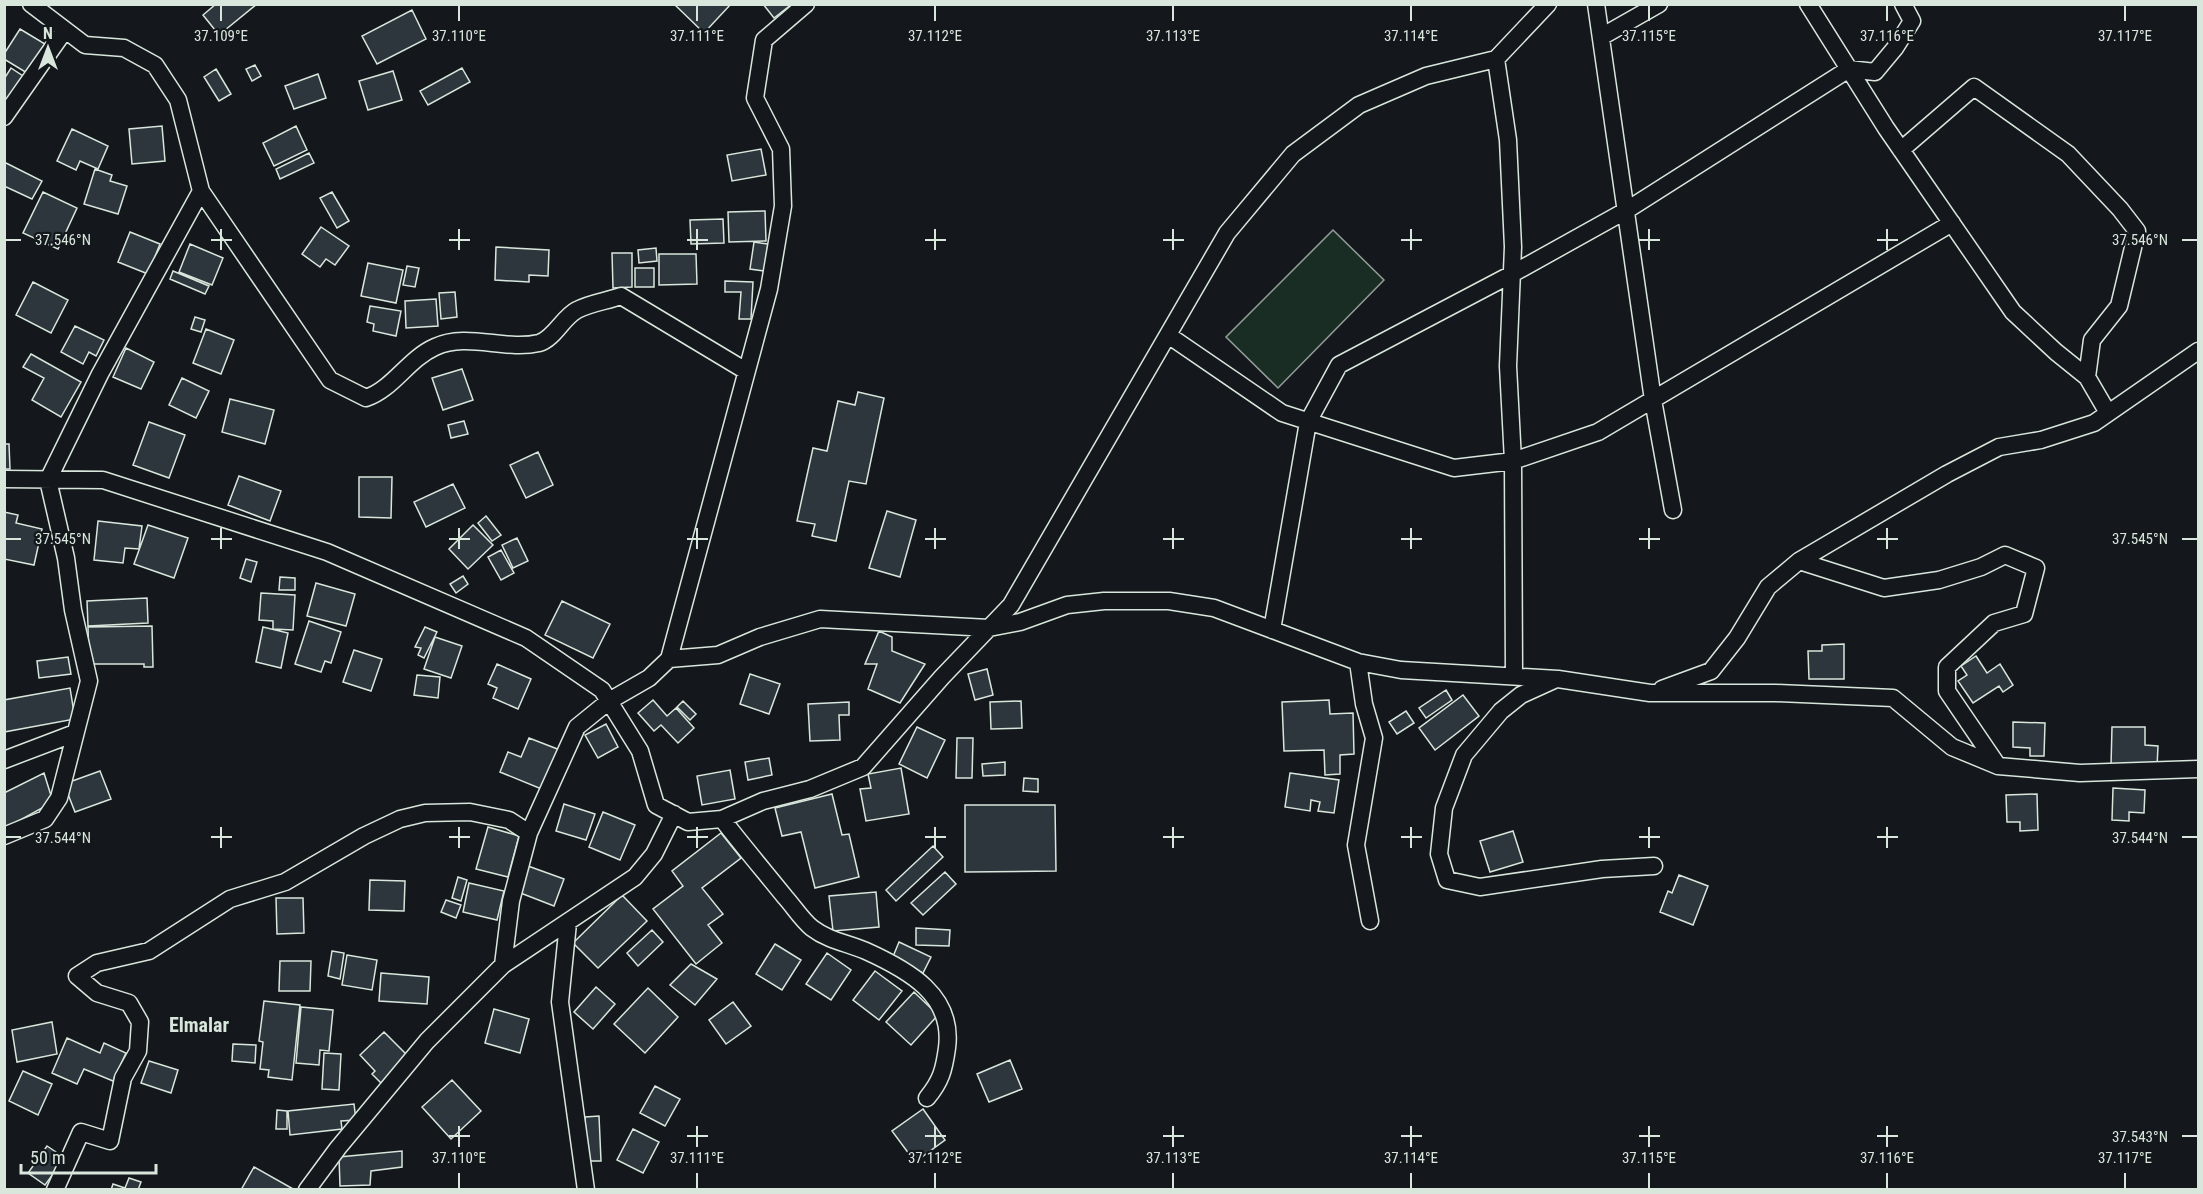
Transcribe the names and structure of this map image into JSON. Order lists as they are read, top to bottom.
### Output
{
  "districts": ["Elmalar"],
  "scale_bar": "50 m",
  "north": "top",
  "coordinates": [
    "37.109°E",
    "37.110°E",
    "37.111°E",
    "37.112°E",
    "37.113°E",
    "37.114°E",
    "37.115°E",
    "37.116°E",
    "37.117°E",
    "37.546°N",
    "37.545°N",
    "37.544°N",
    "37.543°N"
  ]
}
